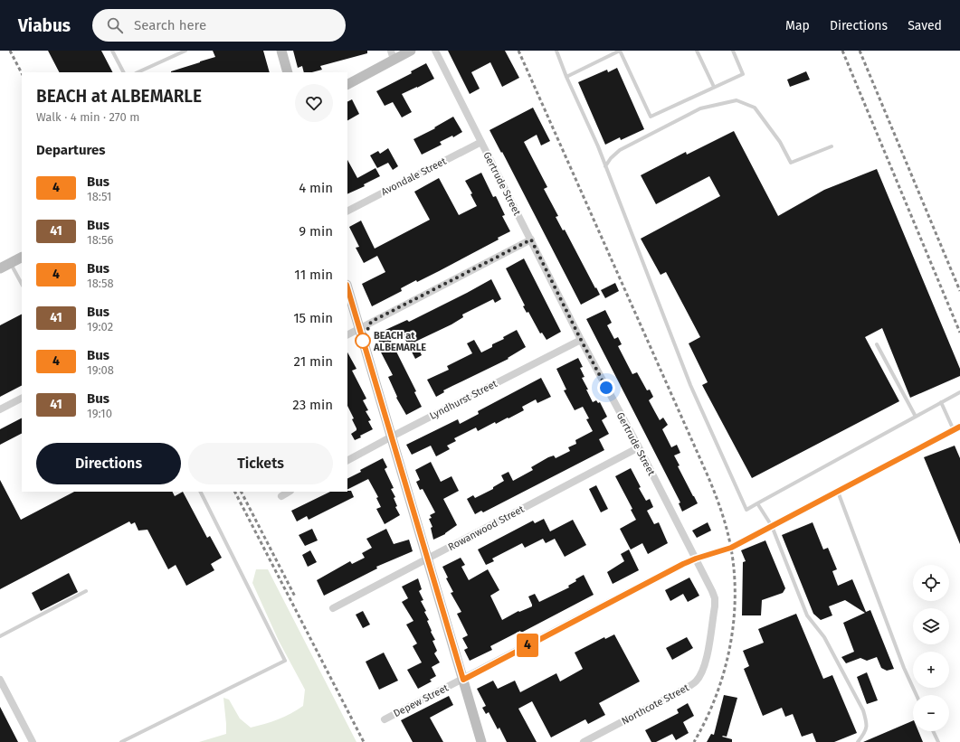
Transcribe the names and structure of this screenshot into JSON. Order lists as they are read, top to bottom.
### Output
{
  "streets": {
    "street": [
      "Avondale Street",
      "Gertrude Street",
      "Lyndhurst Street",
      "Rowanwood Street",
      "Depew Street",
      "Northcote Street"
    ]
  },
  "crossings": [
    ["Avondale Street", "Gertrude Street"],
    ["Gertrude Street", "Lyndhurst Street"],
    ["Gertrude Street", "Rowanwood Street"],
    ["Gertrude Street", "Depew Street"],
    ["Gertrude Street", "Northcote Street"]
  ],
  "places": ["BEACH at ALBEMARLE"],
  "lines": ["bus line 4"],
  "page": {
    "header": "Viabus",
    "search": "Search here",
    "nav": ["Map", "Directions", "Saved"],
    "on_map": "4",
    "heading": [
      ["BEACH at ALBEMARLE", "Walk · 4 min · 270 m"],
      "Departures"
    ],
    "list": [
      {
        "mark": "4",
        "name": "Bus",
        "note": "18:51",
        "value": "4 min"
      },
      {
        "mark": "41",
        "name": "Bus",
        "note": "18:56",
        "value": "9 min"
      },
      {
        "mark": "4",
        "name": "Bus",
        "note": "18:58",
        "value": "11 min"
      },
      {
        "mark": "41",
        "name": "Bus",
        "note": "19:02",
        "value": "15 min"
      },
      {
        "mark": "4",
        "name": "Bus",
        "note": "19:08",
        "value": "21 min"
      },
      {
        "mark": "41",
        "name": "Bus",
        "note": "19:10",
        "value": "23 min"
      }
    ],
    "buttons": ["Directions", "Tickets"],
    "map_buttons": ["+", "−"]
  }
}
